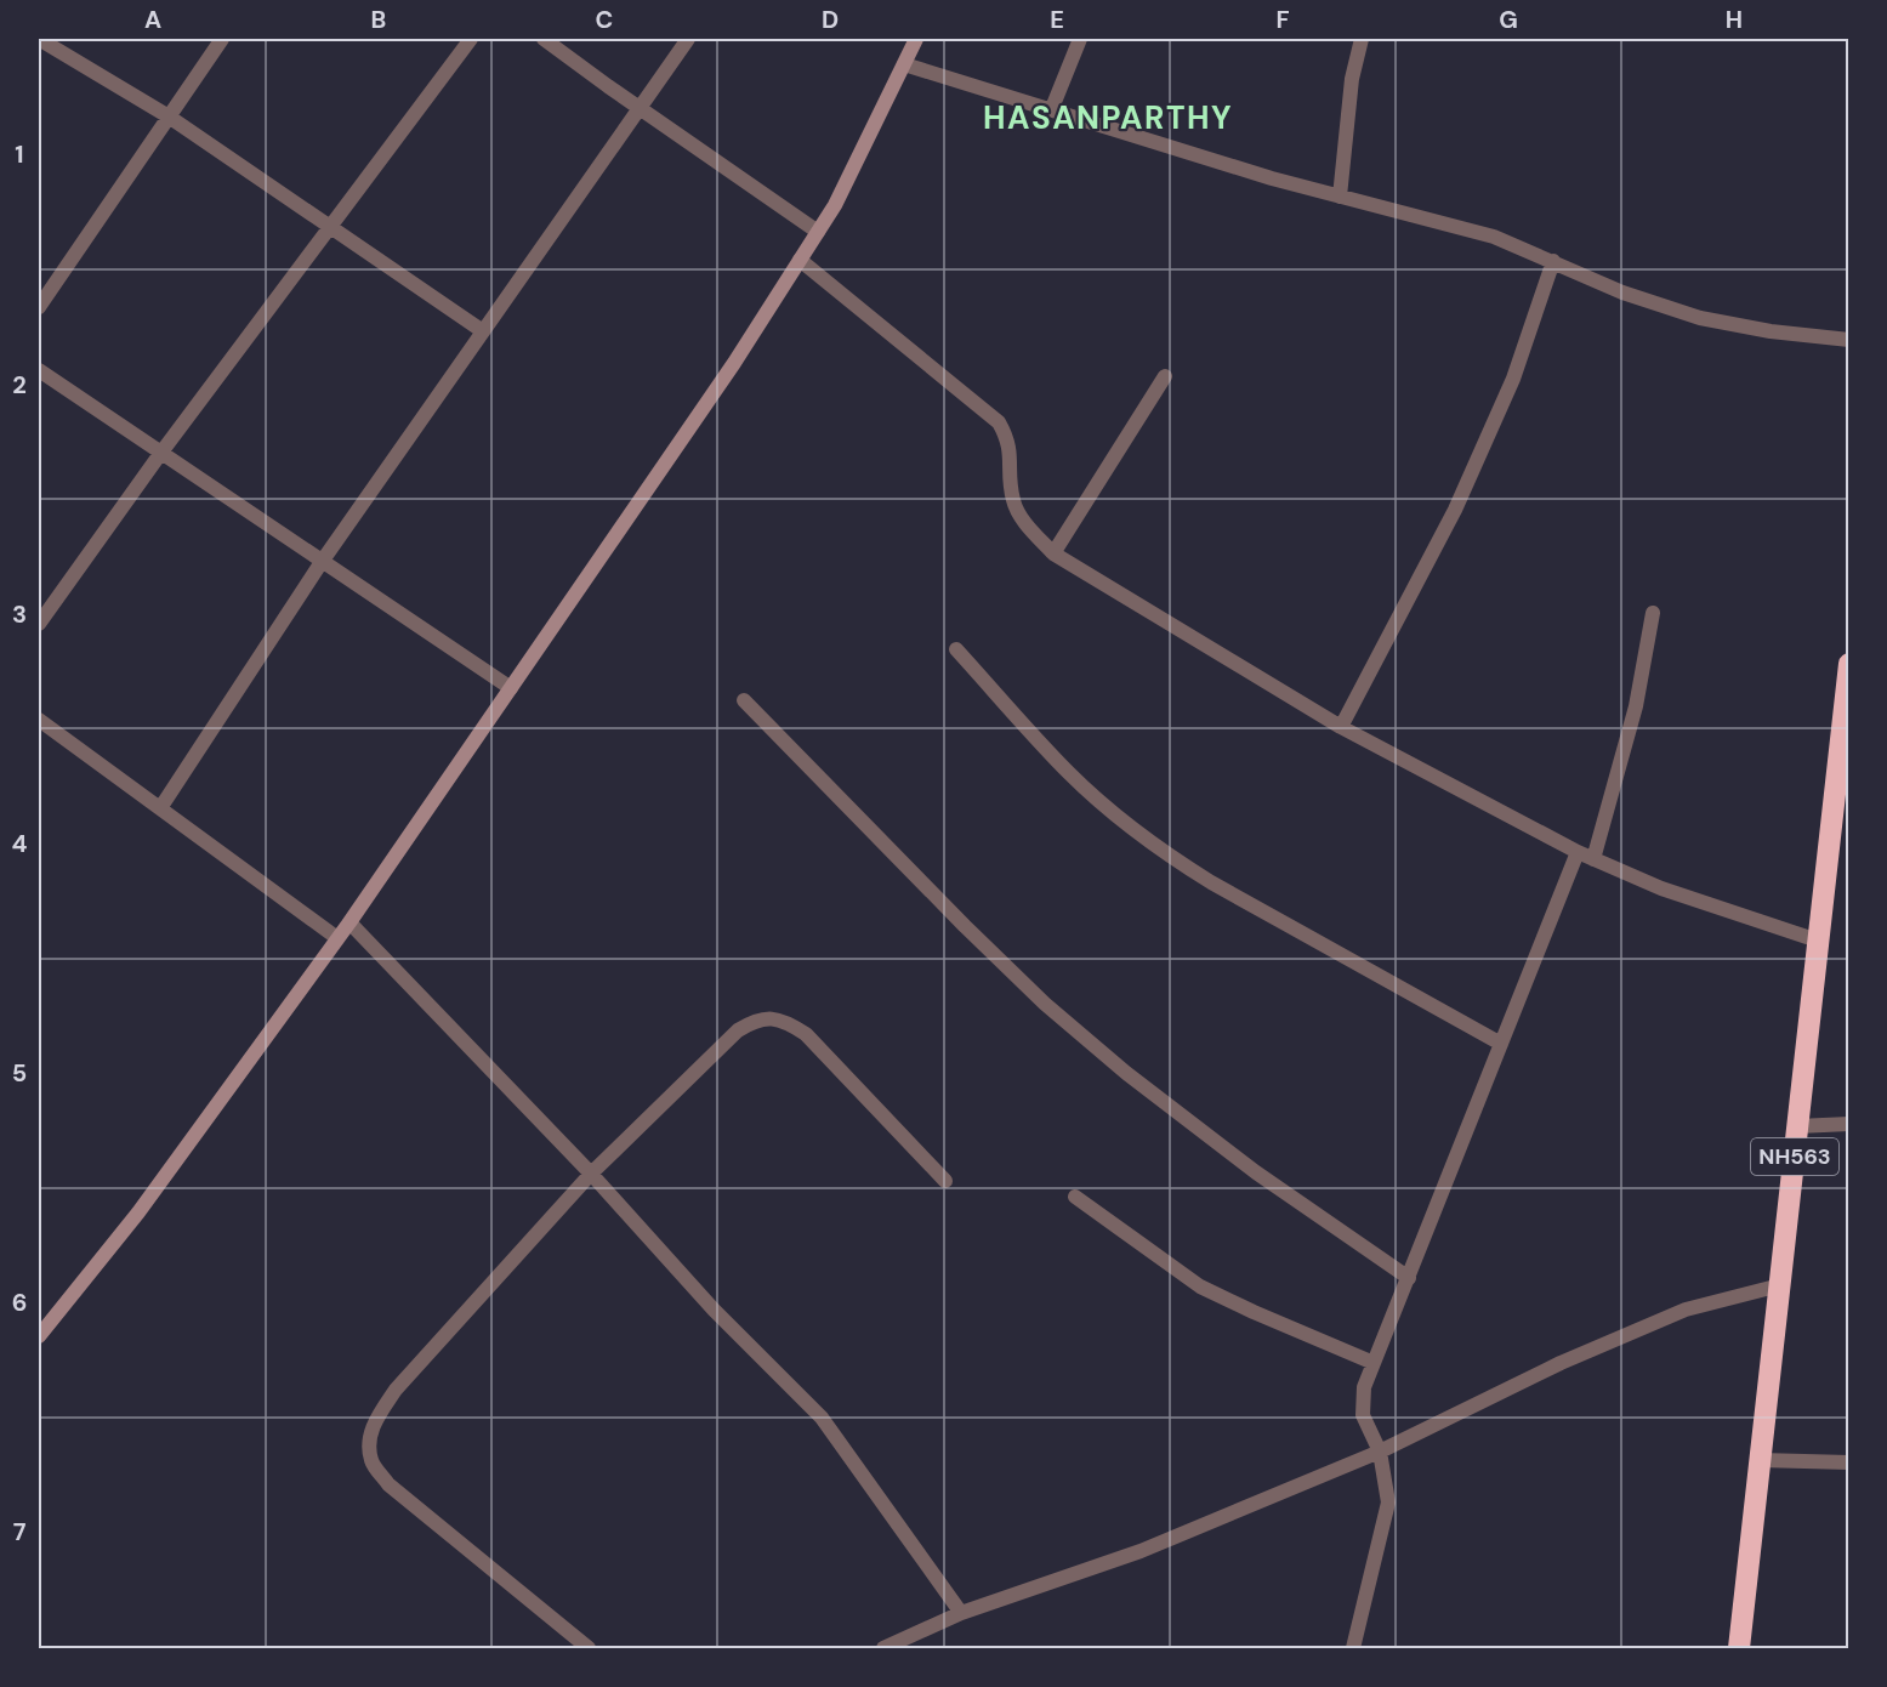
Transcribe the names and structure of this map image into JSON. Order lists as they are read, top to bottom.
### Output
{
  "streets": {
    "highway": ["NH563"]
  },
  "districts": ["HASANPARTHY"],
  "grid": {
    "columns": [
      "A",
      "B",
      "C",
      "D",
      "E",
      "F",
      "G",
      "H"
    ],
    "rows": [
      "1",
      "2",
      "3",
      "4",
      "5",
      "6",
      "7"
    ]
  }
}
